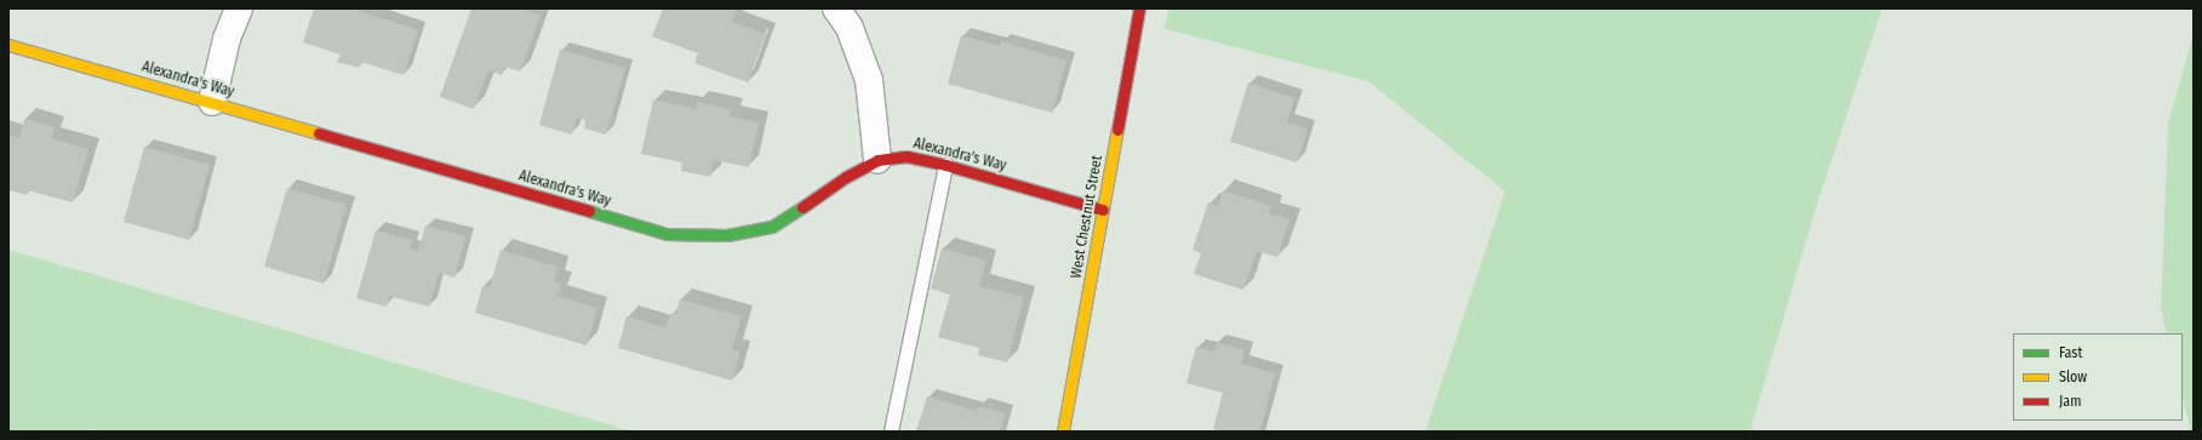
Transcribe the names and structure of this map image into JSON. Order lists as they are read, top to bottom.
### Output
{
  "streets": {
    "street": ["Alexandra's Way", "West Chestnut Street"]
  },
  "crossings": [
    ["Alexandra's Way", "West Chestnut Street"]
  ],
  "legend": ["Fast", "Slow", "Jam"]
}
